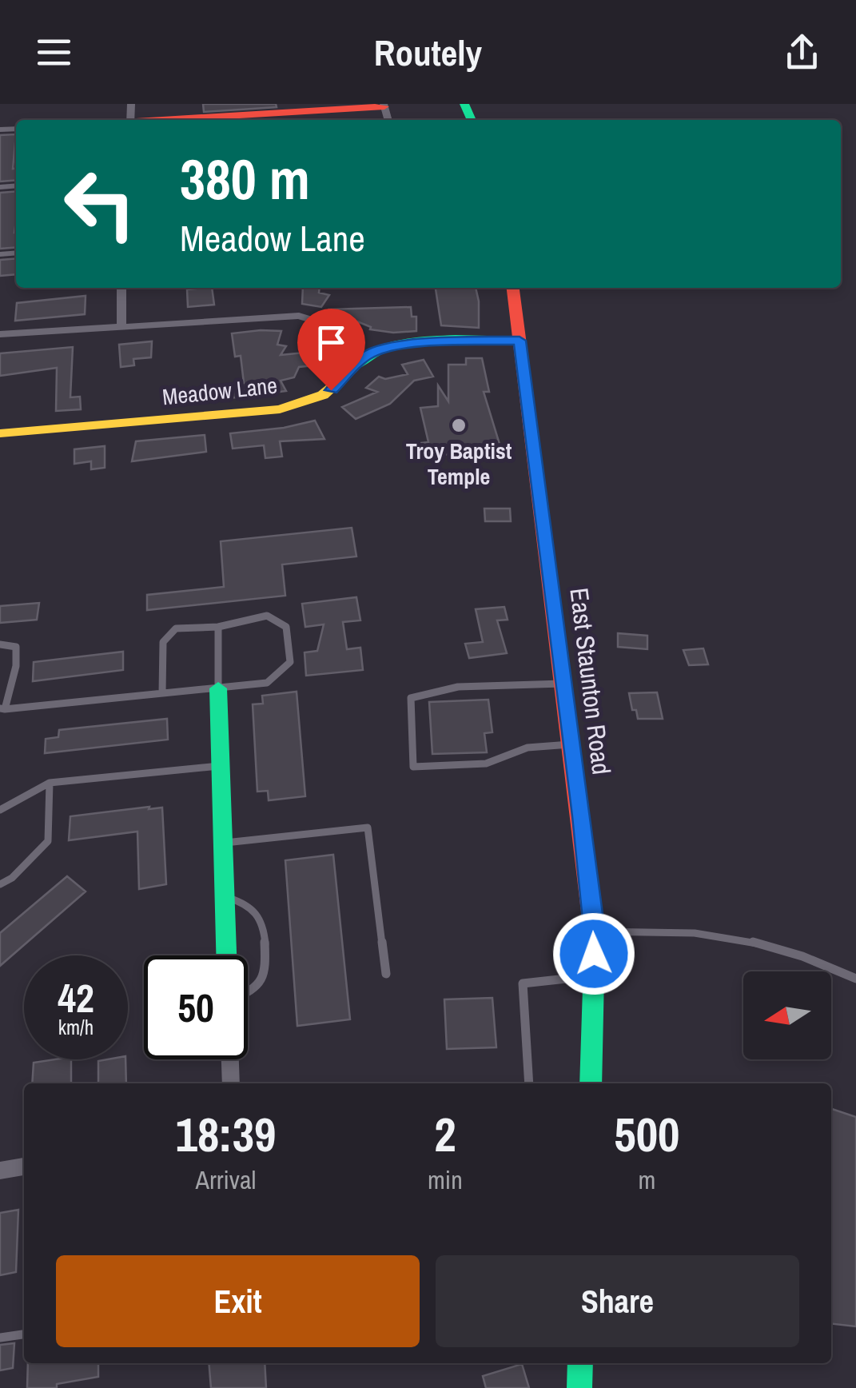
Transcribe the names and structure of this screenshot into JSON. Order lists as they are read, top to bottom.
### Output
{
  "streets": {
    "street": ["Meadow Lane", "East Staunton Road"]
  },
  "places": ["Troy Baptist Temple"],
  "north": "left",
  "page": {
    "header": "Routely",
    "turn": ["380 m", "Meadow Lane"],
    "speed": "42 km/h",
    "limit": "50",
    "eta": [
      "18:39",
      "Arrival",
      "2",
      "min",
      "500",
      "m"
    ],
    "buttons": ["Exit", "Share"]
  }
}
